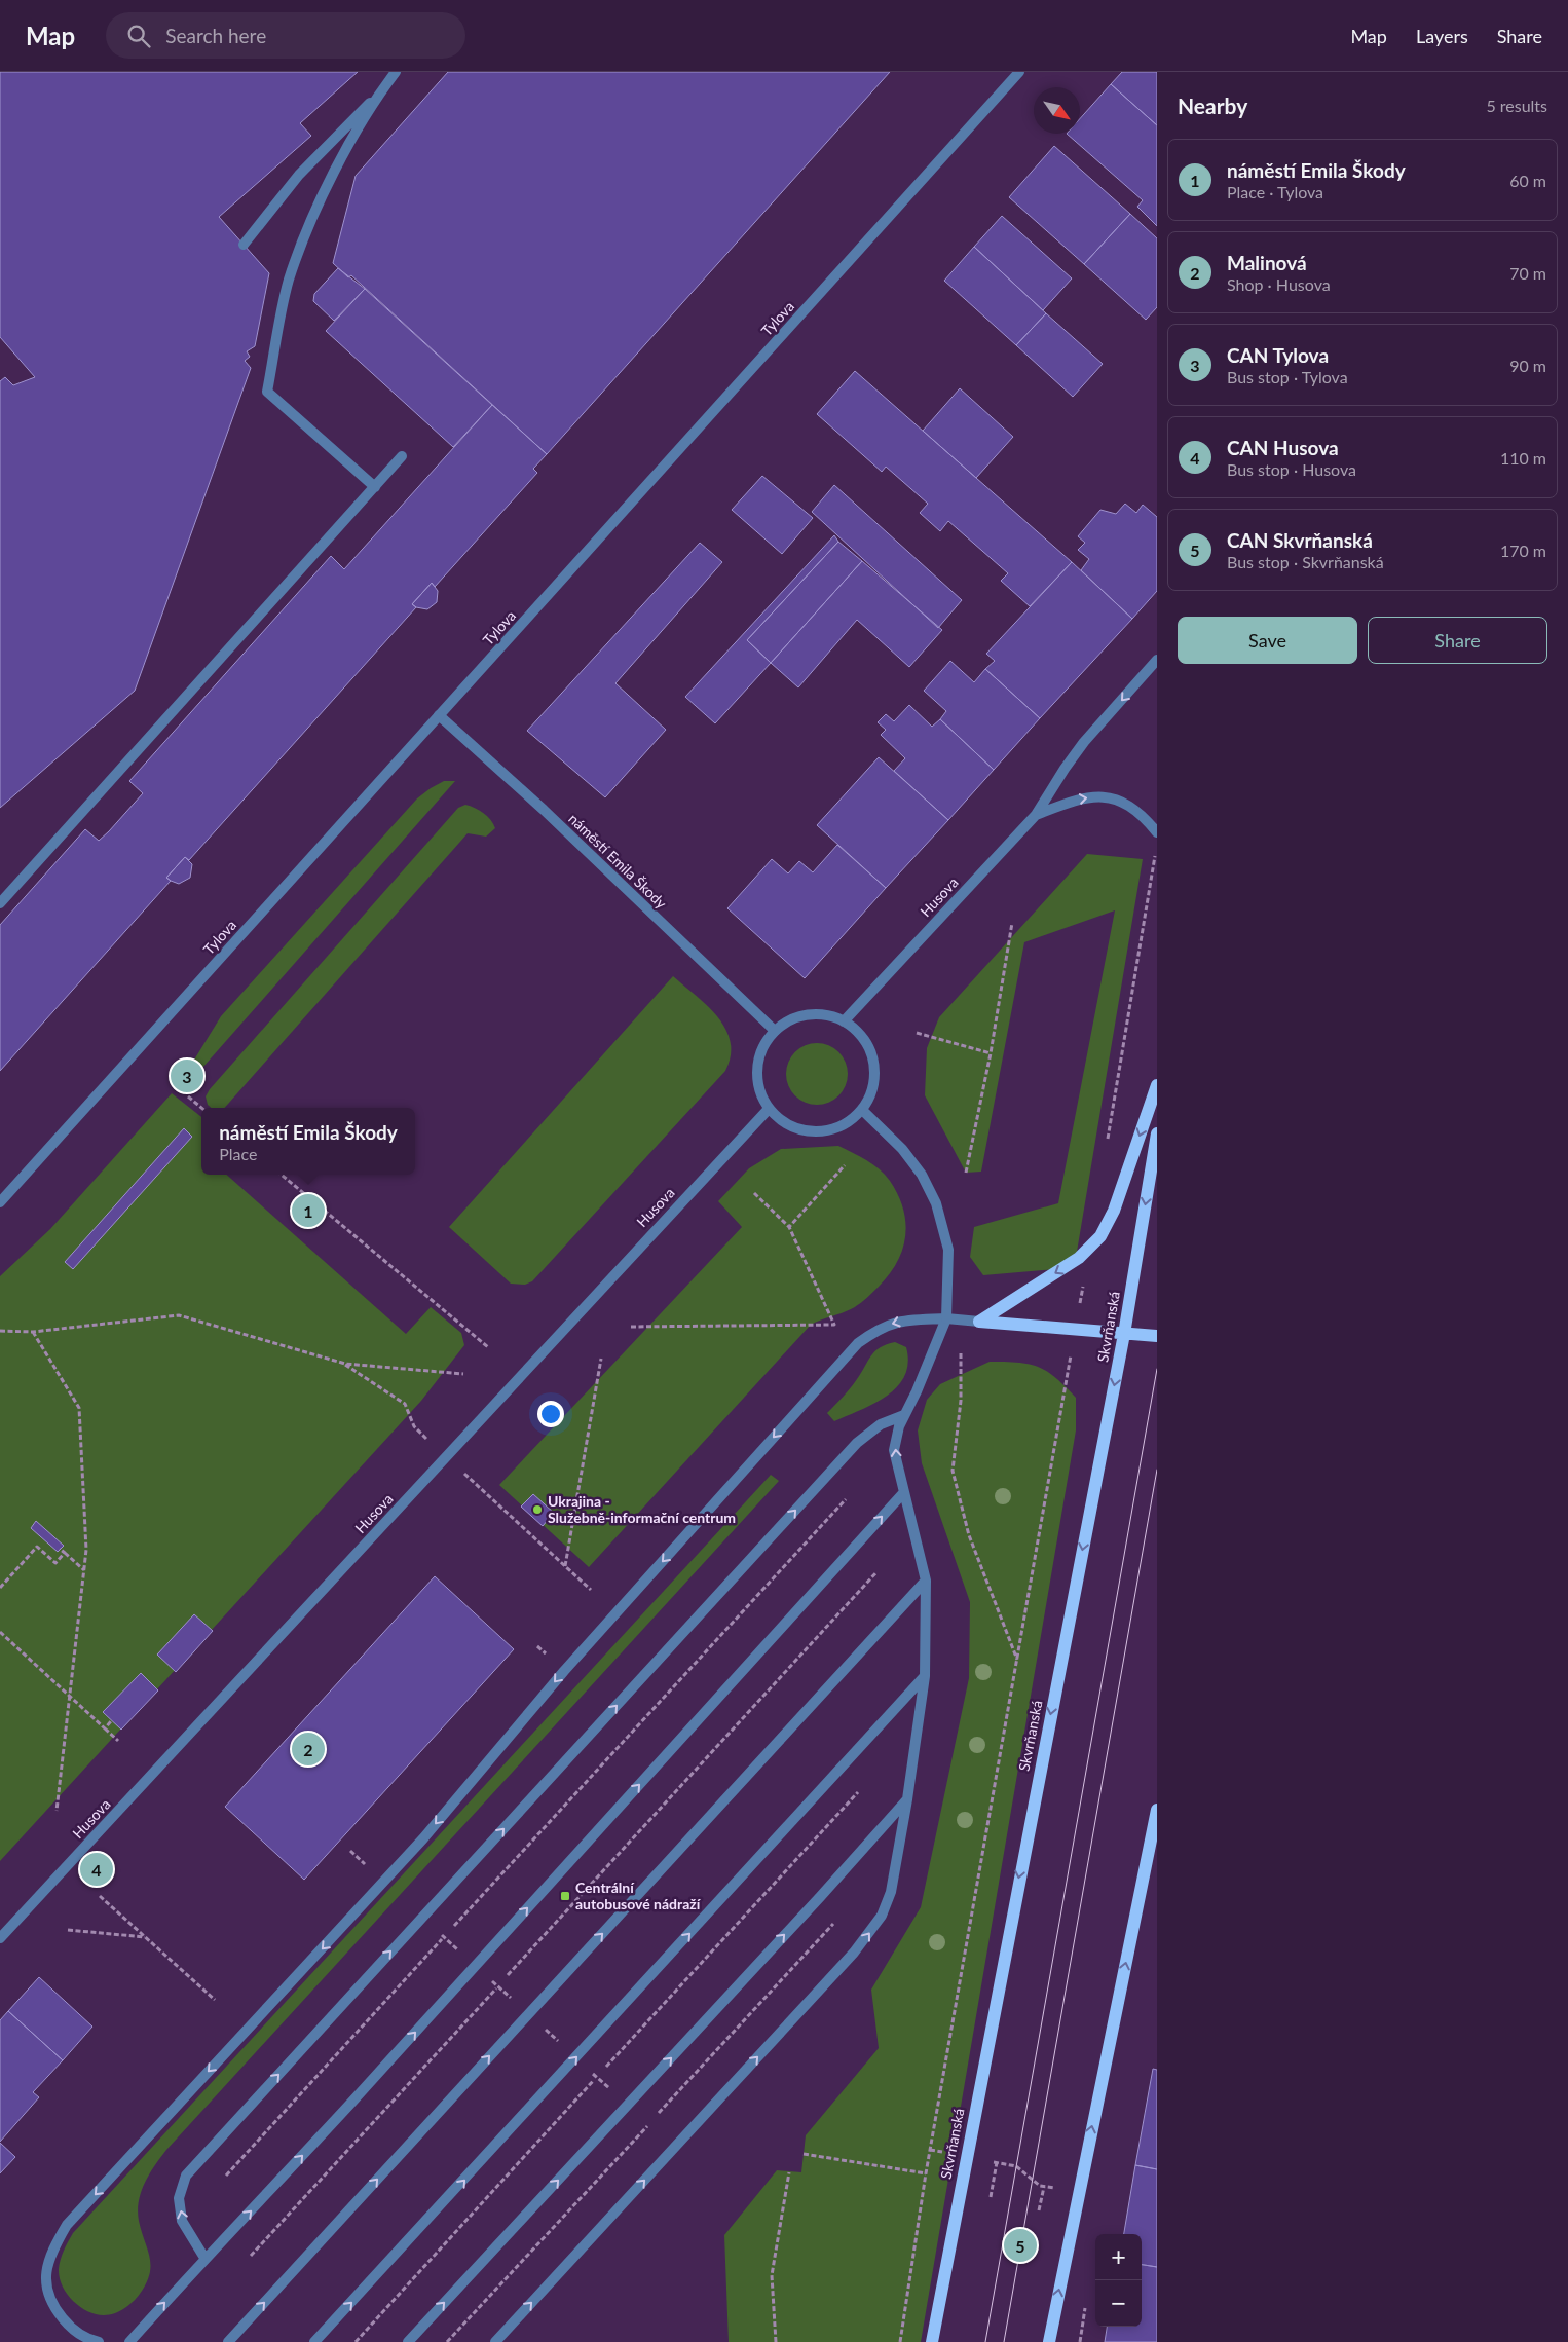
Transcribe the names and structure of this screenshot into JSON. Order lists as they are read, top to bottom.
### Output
{
  "streets": {
    "main road": ["Skvrňanská"],
    "street": ["Tylova", "náměstí Emila Škody", "Husova"]
  },
  "crossings": [
    ["Tylova", "náměstí Emila Škody"],
    ["náměstí Emila Škody", "Husova"]
  ],
  "one_way": ["Skvrňanská"],
  "places": {
    "other": ["Ukrajina - Služebně-informační centrum"],
    "transit": ["Centrální autobusové nádraží"]
  },
  "north": "bottom right",
  "page": {
    "header": "Map",
    "search": "Search here",
    "nav": ["Map", "Layers", "Share"],
    "heading": ["Nearby", "5 results"],
    "list": [
      {
        "mark": "1",
        "name": "náměstí Emila Škody",
        "note": "Place · Tylova",
        "value": "60 m"
      },
      {
        "mark": "2",
        "name": "Malinová",
        "note": "Shop · Husova",
        "value": "70 m"
      },
      {
        "mark": "3",
        "name": "CAN Tylova",
        "note": "Bus stop · Tylova",
        "value": "90 m"
      },
      {
        "mark": "4",
        "name": "CAN Husova",
        "note": "Bus stop · Husova",
        "value": "110 m"
      },
      {
        "mark": "5",
        "name": "CAN Skvrňanská",
        "note": "Bus stop · Skvrňanská",
        "value": "170 m"
      }
    ],
    "buttons": ["Save", "Share"],
    "pins": [
      "3",
      "1",
      "2",
      "4",
      "5"
    ],
    "popup": ["náměstí Emila Škody", "Place"],
    "map_buttons": ["+", "−"]
  }
}
